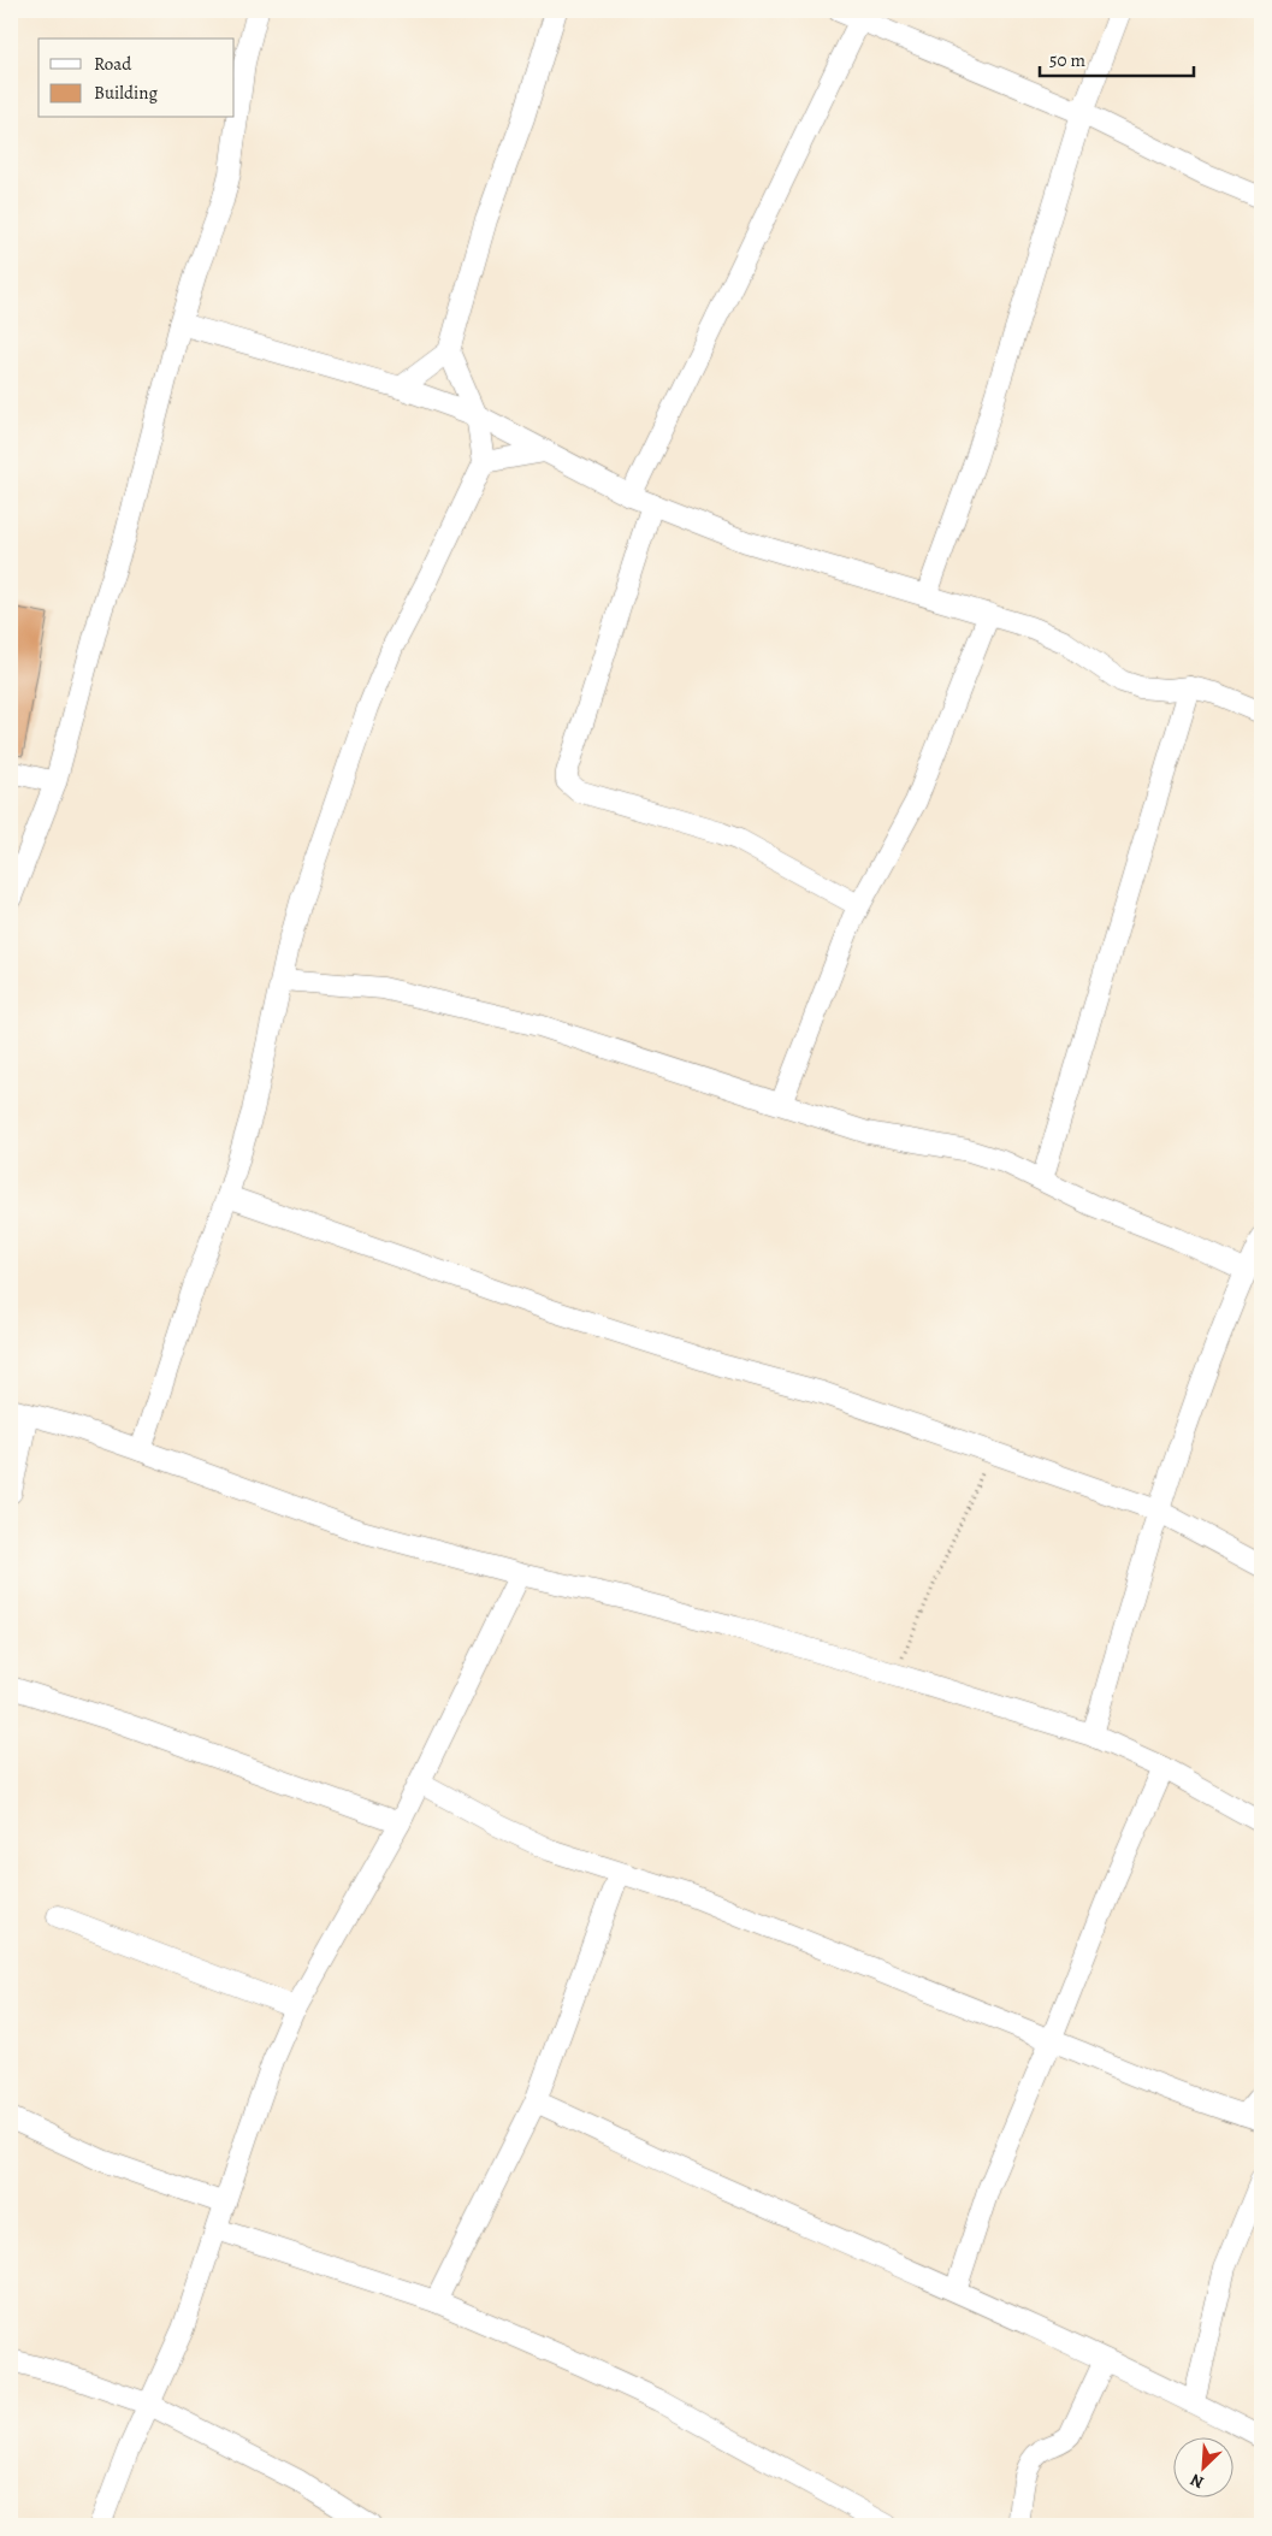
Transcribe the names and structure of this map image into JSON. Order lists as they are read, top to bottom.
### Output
{
  "legend": ["Road", "Building"],
  "scale_bar": "50 m",
  "north": "bottom left"
}
